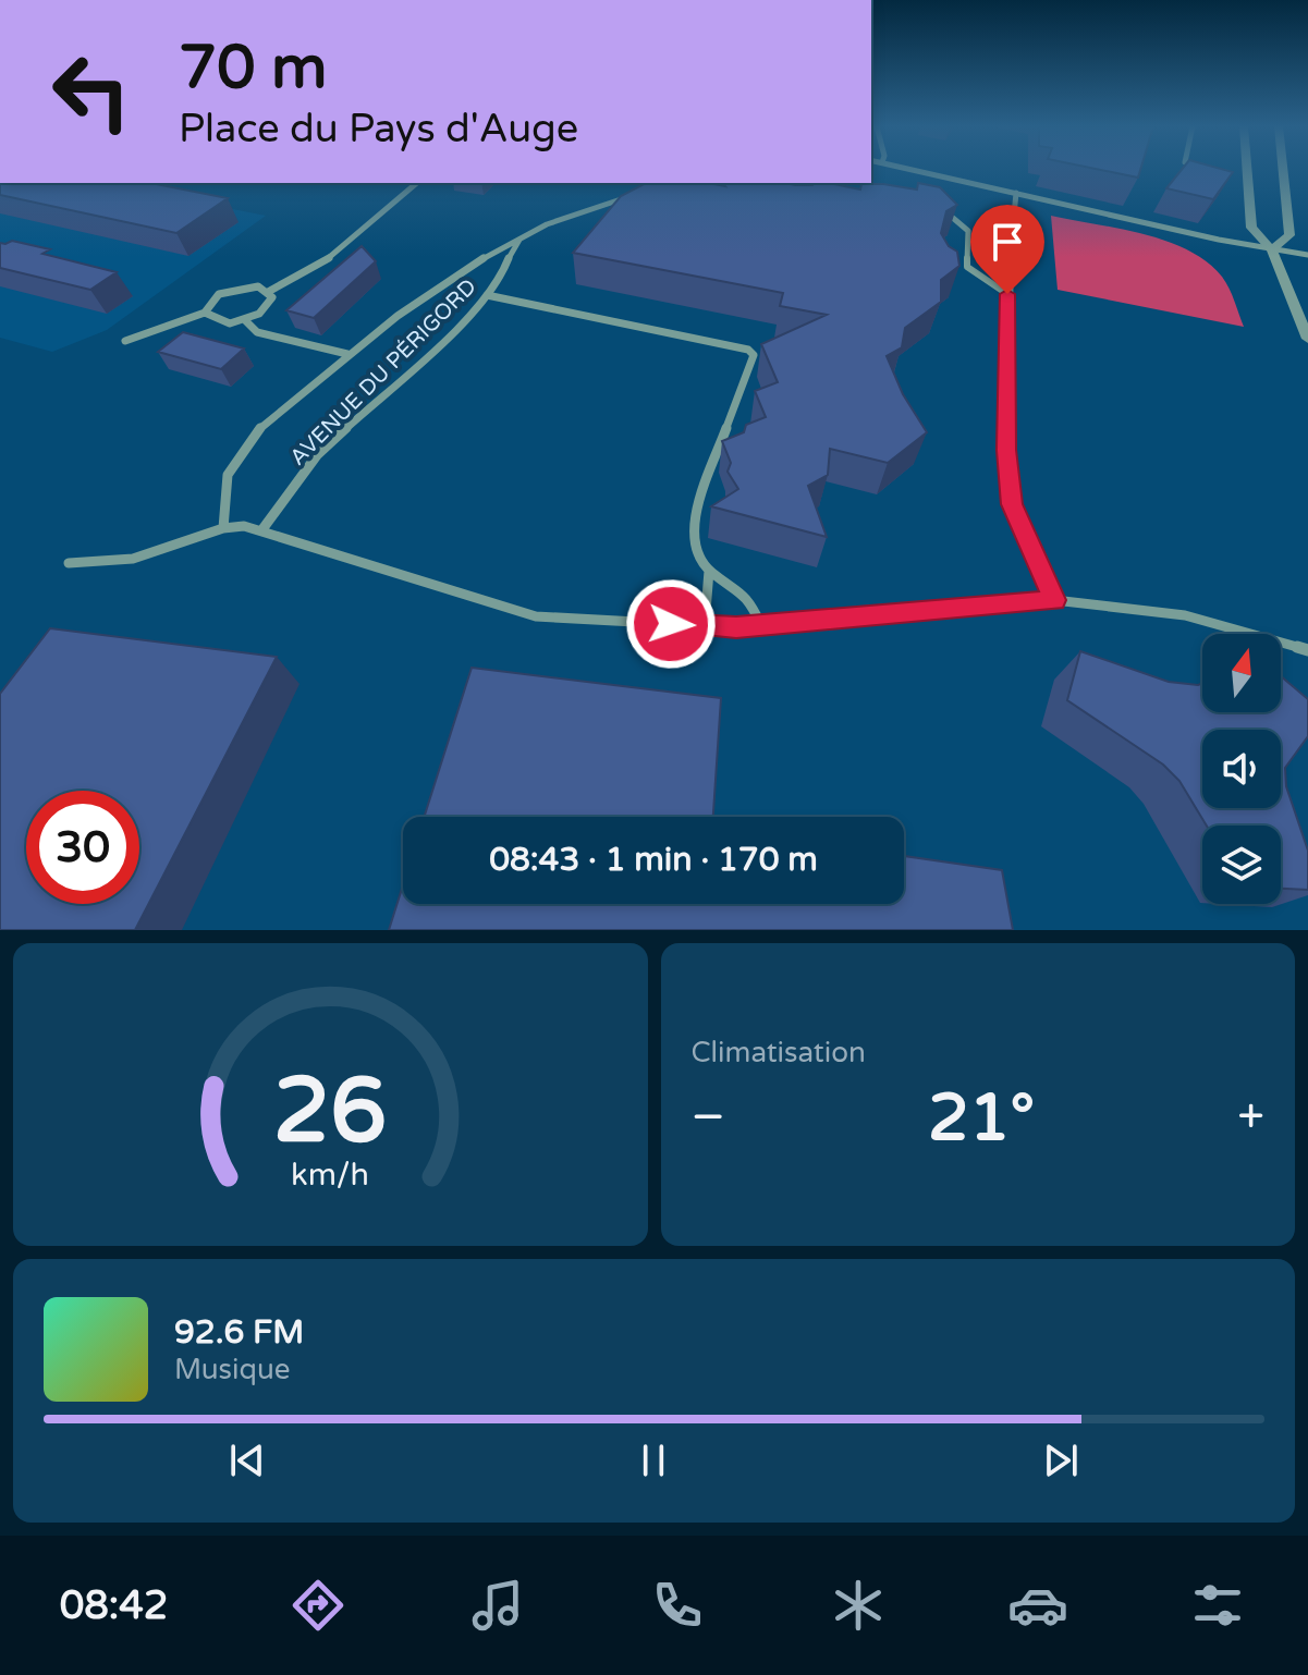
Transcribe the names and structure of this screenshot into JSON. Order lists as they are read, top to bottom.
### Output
{
  "streets": {
    "street": ["AVENUE DU PÉRIGORD"]
  },
  "north": "top",
  "page": {
    "turn": ["70 m", "Place du Pays d'Auge"],
    "limit": "30",
    "trip": "08:43 · 1 min · 170 m",
    "tile": "Climatisation",
    "heat": ["−", "21°", "+"],
    "song": ["92.6 FM", "Musique"],
    "tabs": "08:42",
    "gauge": ["26", "km/h"]
  }
}
